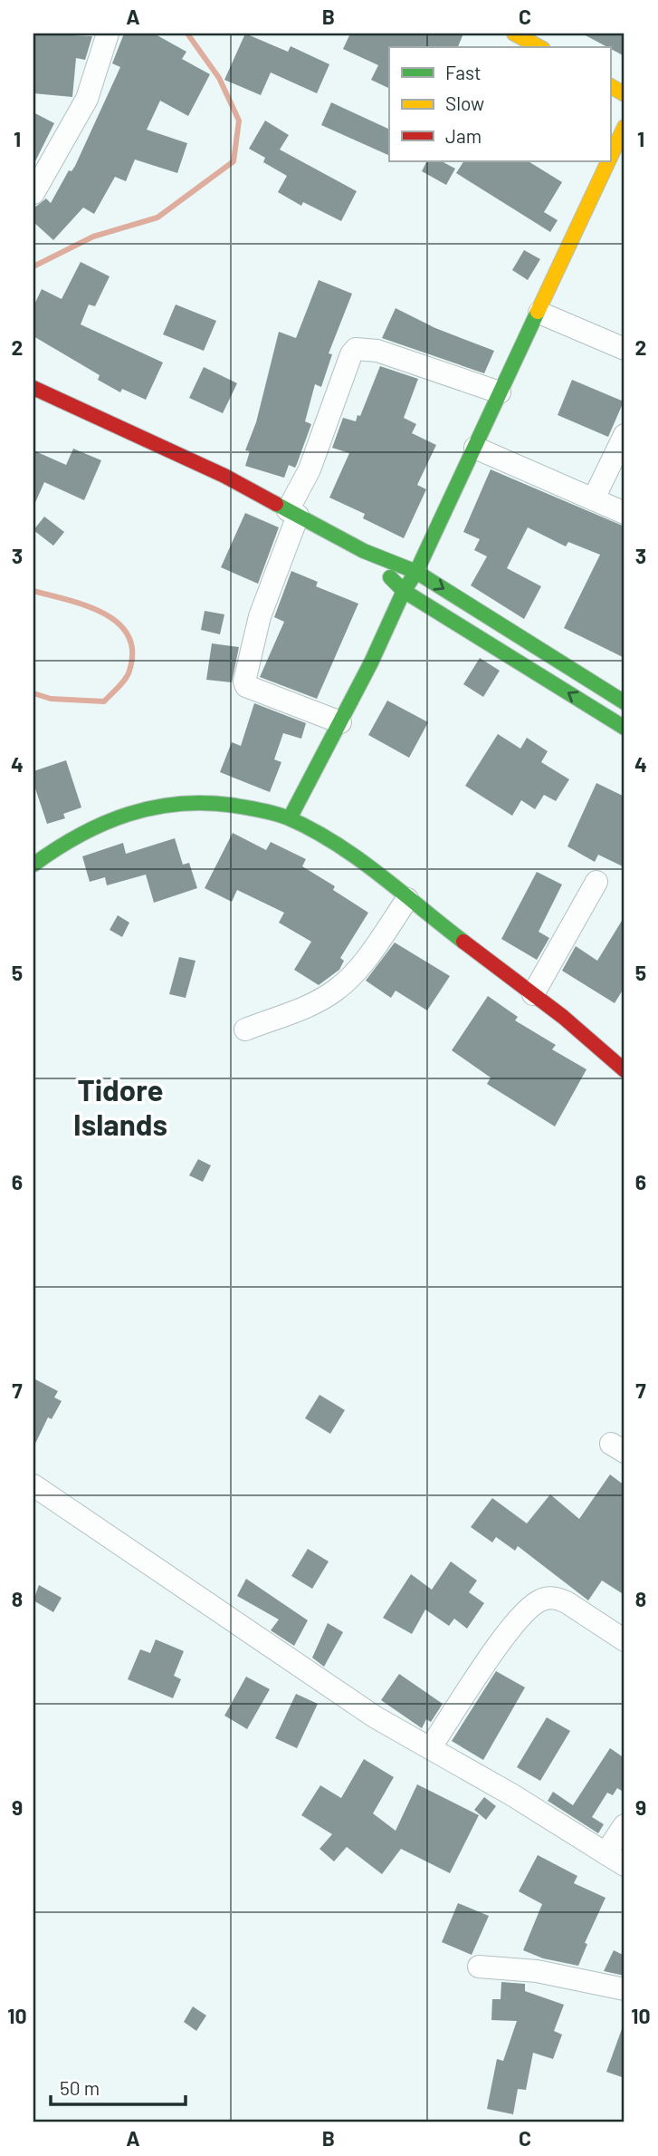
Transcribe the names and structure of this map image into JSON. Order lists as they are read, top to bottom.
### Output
{
  "districts": ["Tidore Islands"],
  "legend": ["Fast", "Slow", "Jam"],
  "scale_bar": "50 m",
  "grid": {
    "columns": ["A", "B", "C"],
    "rows": [
      "1",
      "2",
      "3",
      "4",
      "5",
      "6",
      "7",
      "8",
      "9",
      "10"
    ]
  }
}
